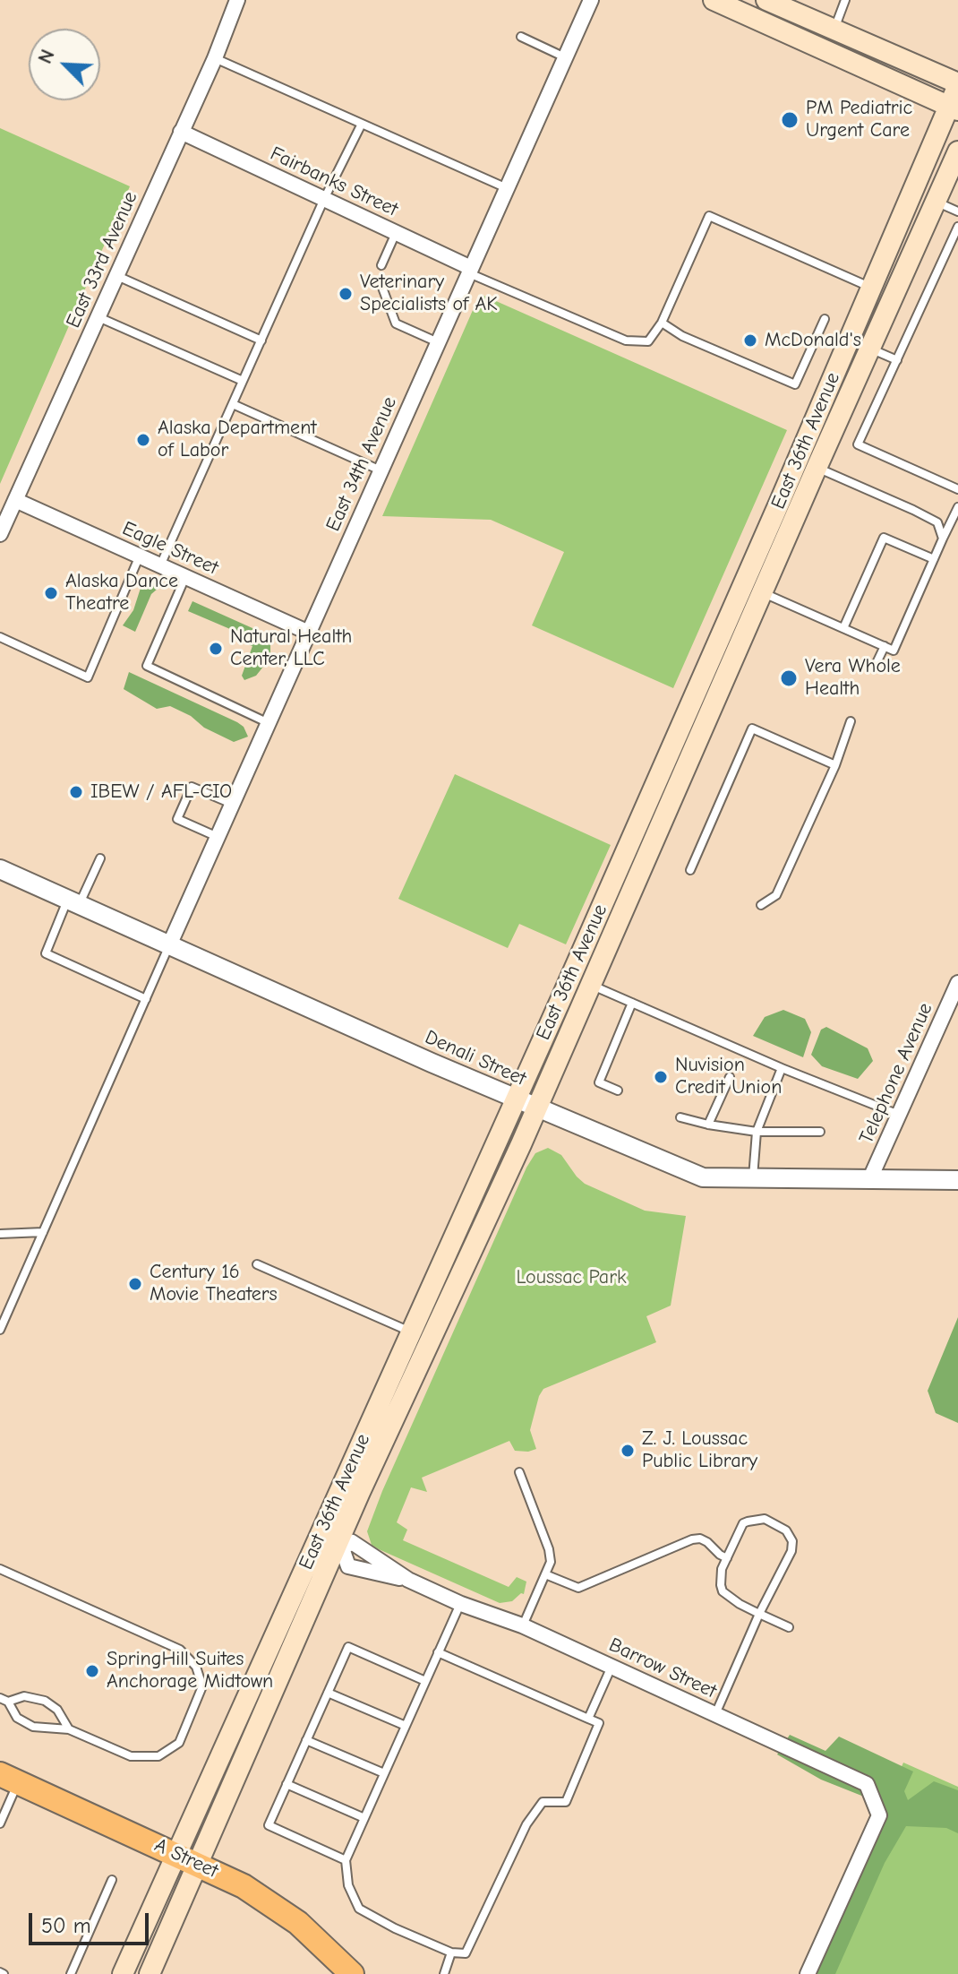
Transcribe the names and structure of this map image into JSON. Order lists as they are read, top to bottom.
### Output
{
  "streets": {
    "main road": ["East 36th Avenue", "A Street"],
    "street": [
      "Fairbanks Street",
      "East 33rd Avenue",
      "East 34th Avenue",
      "Eagle Street",
      "Denali Street",
      "Telephone Avenue",
      "Barrow Street"
    ]
  },
  "crossings": [
    ["Fairbanks Street", "East 33rd Avenue"],
    ["Fairbanks Street", "East 34th Avenue"],
    ["East 33rd Avenue", "Eagle Street"],
    ["East 36th Avenue", "Denali Street"],
    ["East 36th Avenue", "Barrow Street"],
    ["East 36th Avenue", "A Street"],
    ["East 34th Avenue", "Eagle Street"],
    ["East 34th Avenue", "Denali Street"],
    ["Denali Street", "Telephone Avenue"]
  ],
  "parks": ["Loussac Park"],
  "places": [
    "PM Pediatric Urgent Care",
    "Veterinary Specialists of AK",
    "McDonald's",
    "Alaska Department of Labor",
    "Alaska Dance Theatre",
    "Natural Health Center, LLC",
    "Vera Whole Health",
    "IBEW / AFL-CIO",
    "Nuvision Credit Union",
    "Century 16 Movie Theaters",
    "Z. J. Loussac Public Library",
    "SpringHill Suites Anchorage Midtown"
  ],
  "scale_bar": "50 m",
  "north": "top left"
}
